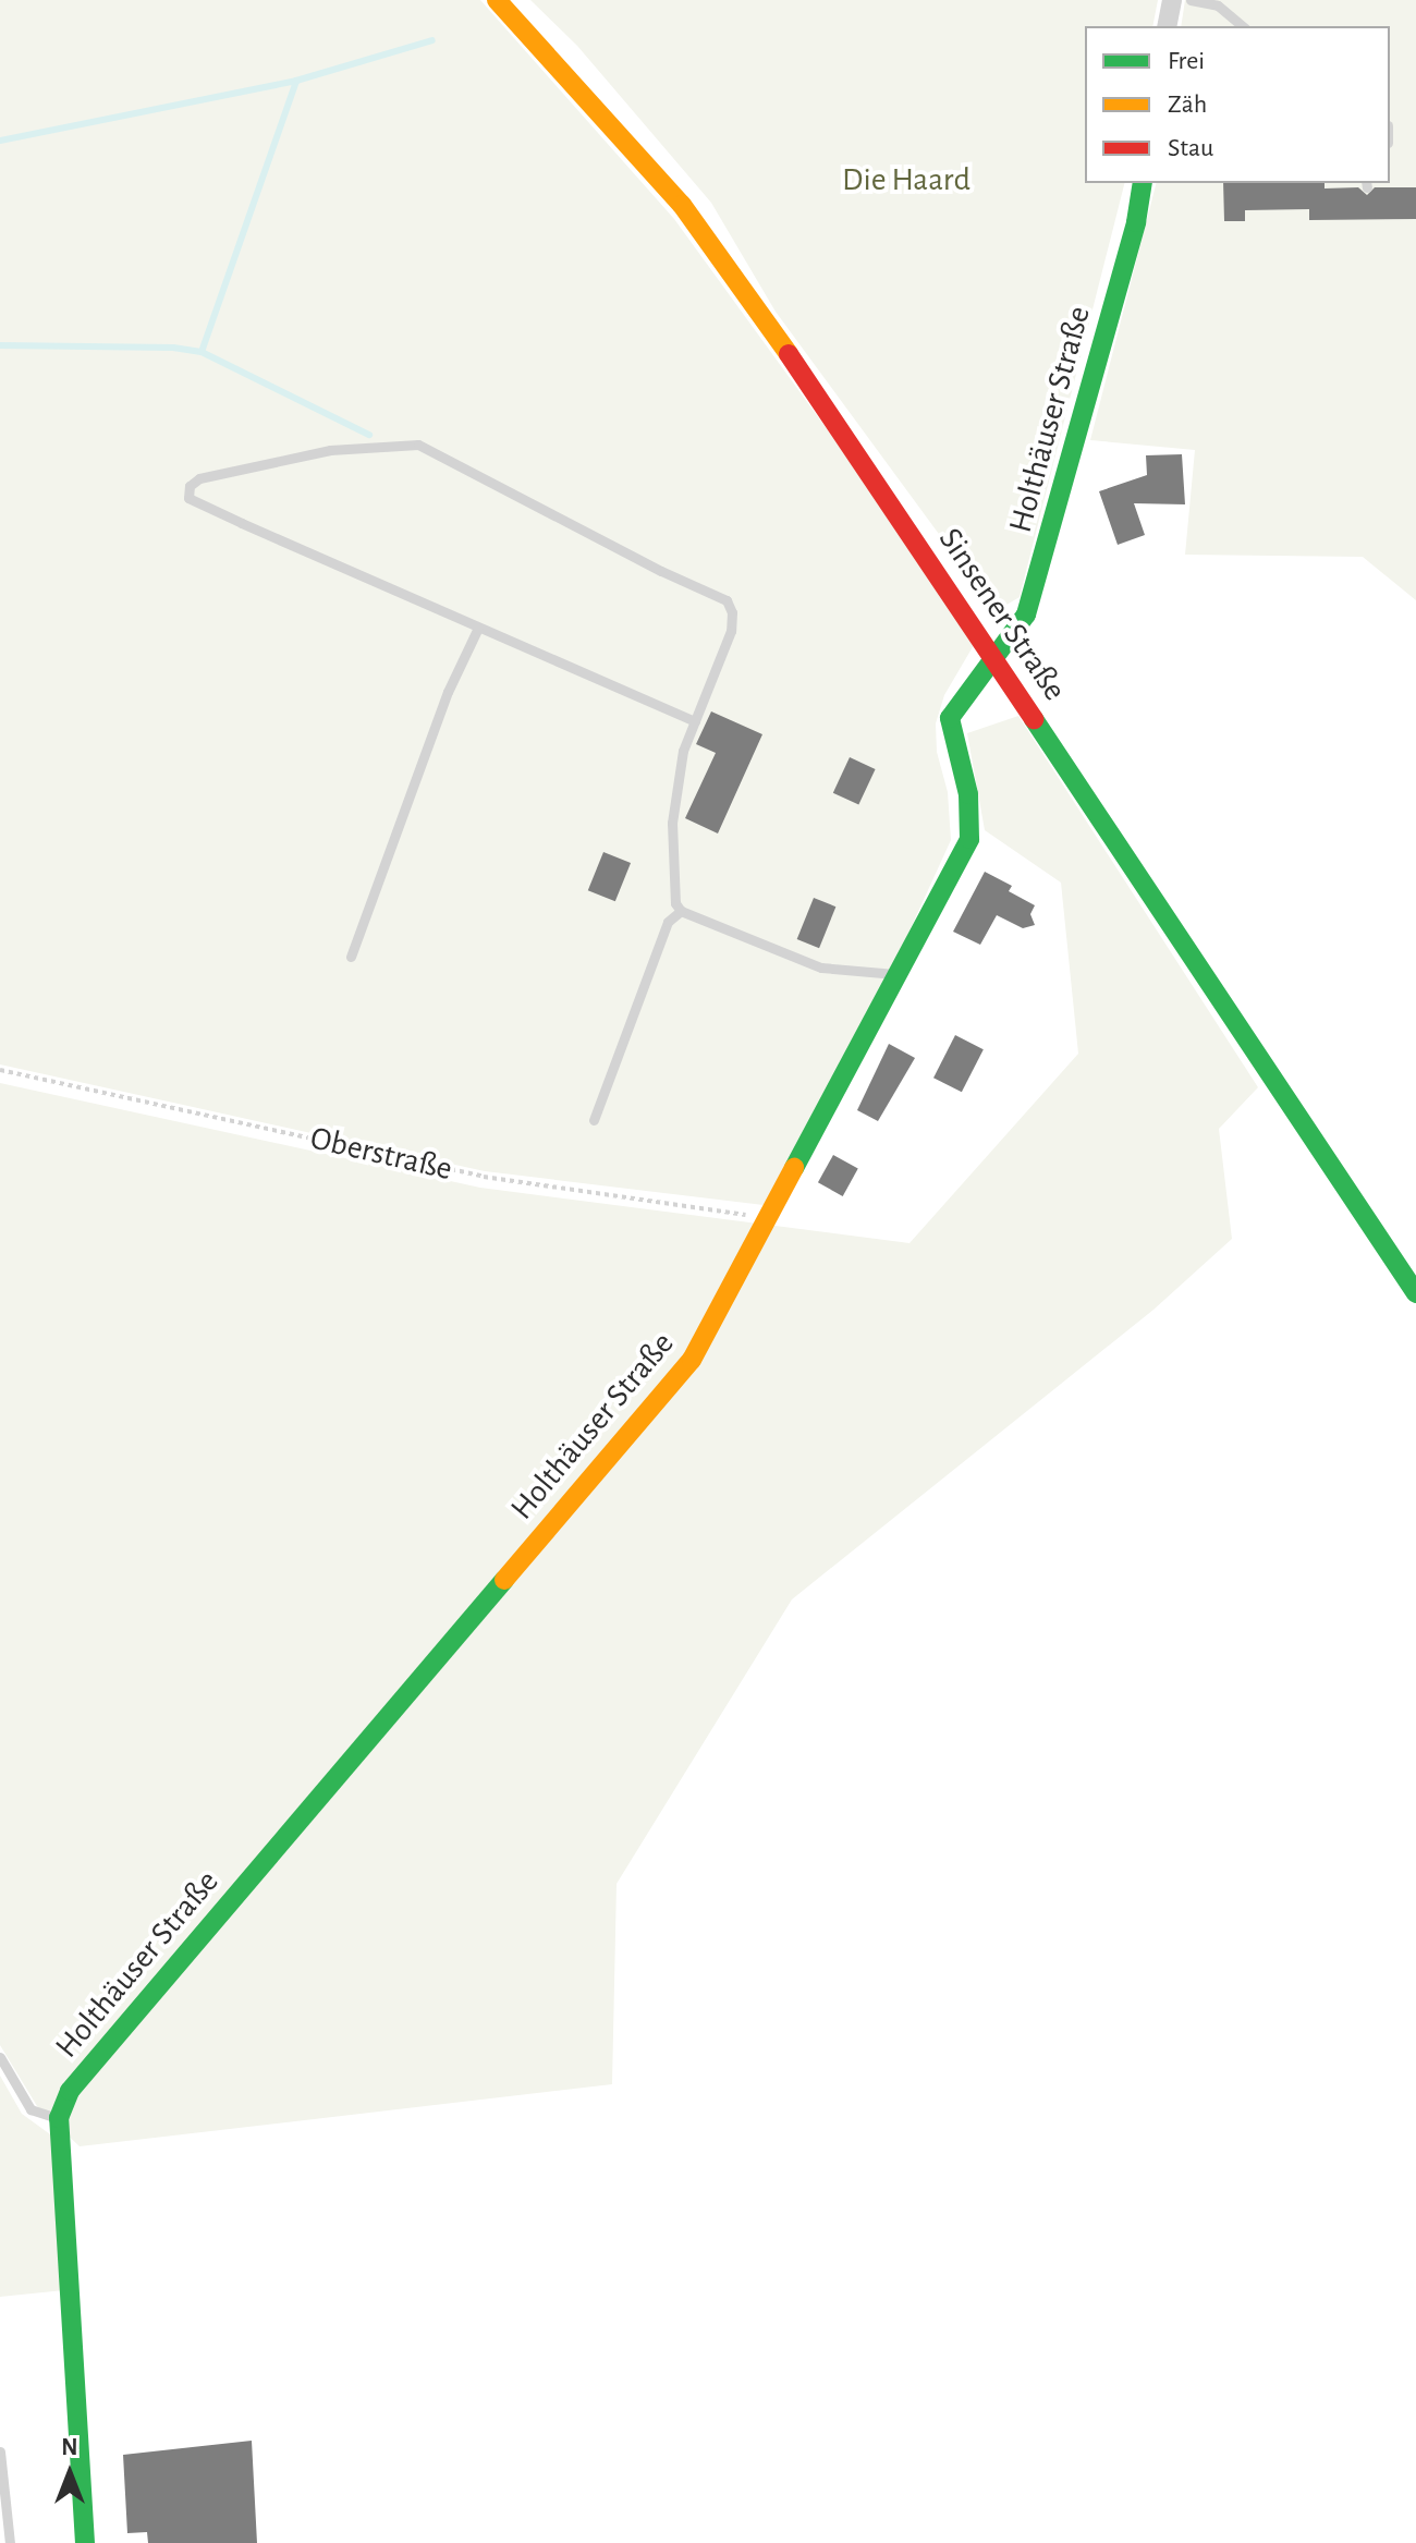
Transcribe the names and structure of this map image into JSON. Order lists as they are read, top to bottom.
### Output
{
  "streets": {
    "street": ["Holthäuser Straße", "Sinsener Straße"],
    "path": ["Oberstraße"]
  },
  "crossings": [
    ["Holthäuser Straße", "Sinsener Straße"],
    ["Holthäuser Straße", "Oberstraße"]
  ],
  "parks": ["Die Haard"],
  "legend": ["Frei", "Zäh", "Stau"],
  "north": "top"
}
